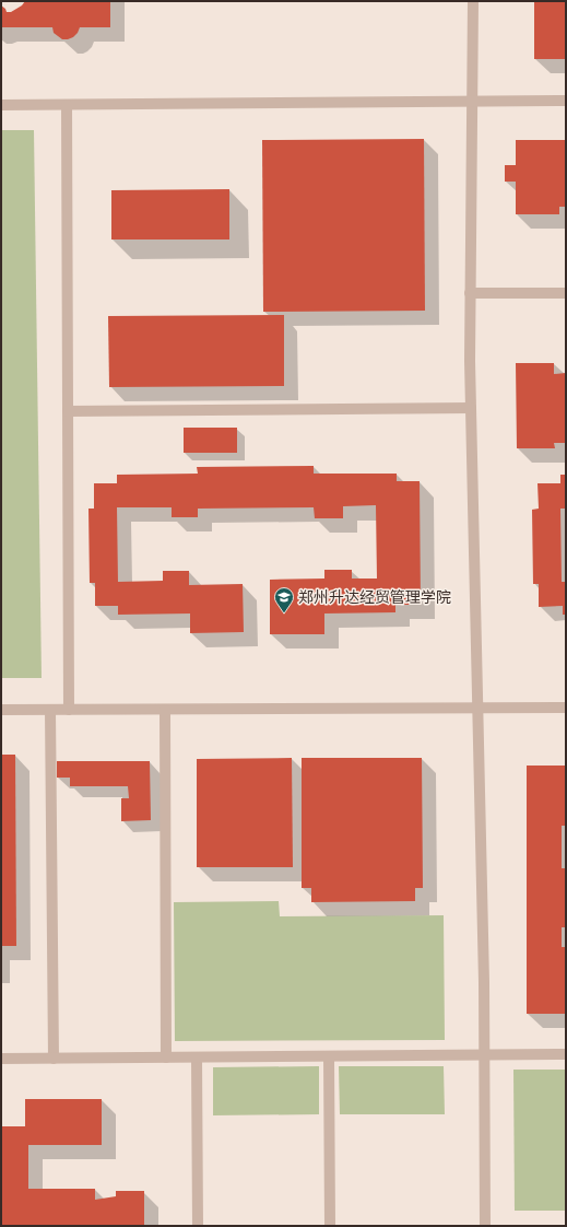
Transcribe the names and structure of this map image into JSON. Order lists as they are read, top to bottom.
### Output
{
  "places": {
    "school or university": ["郑州升达经贸管理学院"]
  }
}
